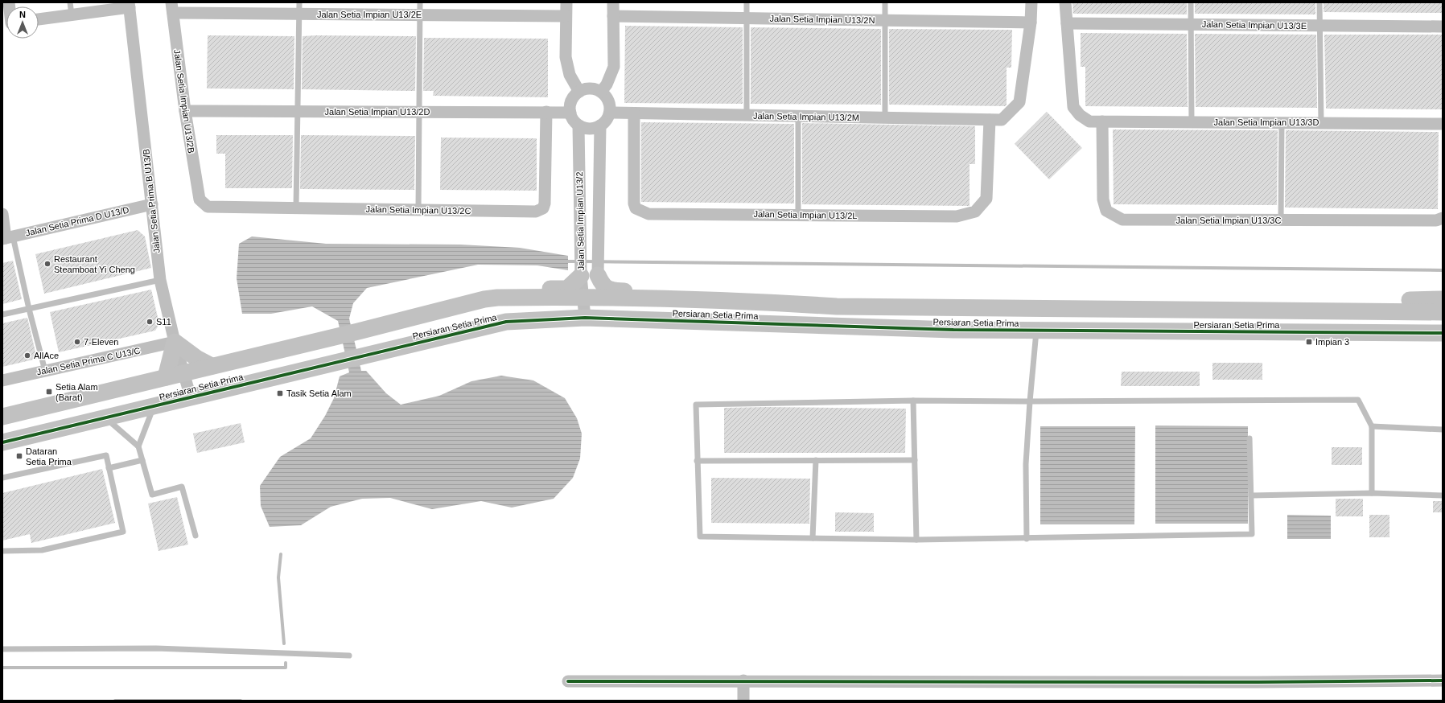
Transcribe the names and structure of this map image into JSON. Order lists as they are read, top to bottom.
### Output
{
  "streets": {
    "street": [
      "Jalan Setia Impian U13/2E",
      "Jalan Setia Impian U13/2N",
      "Jalan Setia Impian U13/3E",
      "Jalan Setia Impian U13/2B",
      "Jalan Setia Impian U13/2D",
      "Jalan Setia Impian U13/2M",
      "Jalan Setia Impian U13/3D",
      "Jalan Setia Prima B U13/B",
      "Jalan Setia Impian U13/2C",
      "Jalan Setia Impian U13/2L",
      "Jalan Setia Impian U13/3C",
      "Jalan Setia Prima D U13/D",
      "Jalan Setia Impian U13/2",
      "Persiaran Setia Prima",
      "Jalan Setia Prima C U13/C"
    ]
  },
  "crossings": [
    ["Jalan Setia Impian U13/2E", "Jalan Setia Impian U13/2B"],
    ["Jalan Setia Impian U13/3E", "Jalan Setia Impian U13/3D"],
    ["Jalan Setia Impian U13/2B", "Jalan Setia Impian U13/2D"],
    ["Jalan Setia Impian U13/2B", "Jalan Setia Impian U13/2C"],
    ["Jalan Setia Impian U13/2D", "Jalan Setia Impian U13/2M"],
    ["Jalan Setia Impian U13/2D", "Jalan Setia Impian U13/2C"],
    ["Jalan Setia Impian U13/2D", "Jalan Setia Impian U13/2"],
    ["Jalan Setia Impian U13/2M", "Jalan Setia Impian U13/2L"],
    ["Jalan Setia Impian U13/2M", "Jalan Setia Impian U13/2"],
    ["Jalan Setia Impian U13/3D", "Jalan Setia Impian U13/3C"],
    ["Jalan Setia Prima B U13/B", "Jalan Setia Prima D U13/D"],
    ["Jalan Setia Prima B U13/B", "Persiaran Setia Prima"],
    ["Jalan Setia Prima B U13/B", "Jalan Setia Prima C U13/C"],
    ["Jalan Setia Impian U13/2", "Persiaran Setia Prima"]
  ],
  "places": {
    "other": [
      "Restaurant Steamboat Yi Cheng",
      "S11",
      "7-Eleven",
      "AllAce"
    ],
    "transit": [
      "Impian 3",
      "Setia Alam (Barat)",
      "Tasik Setia Alam",
      "Dataran Setia Prima"
    ]
  },
  "north": "top"
}
